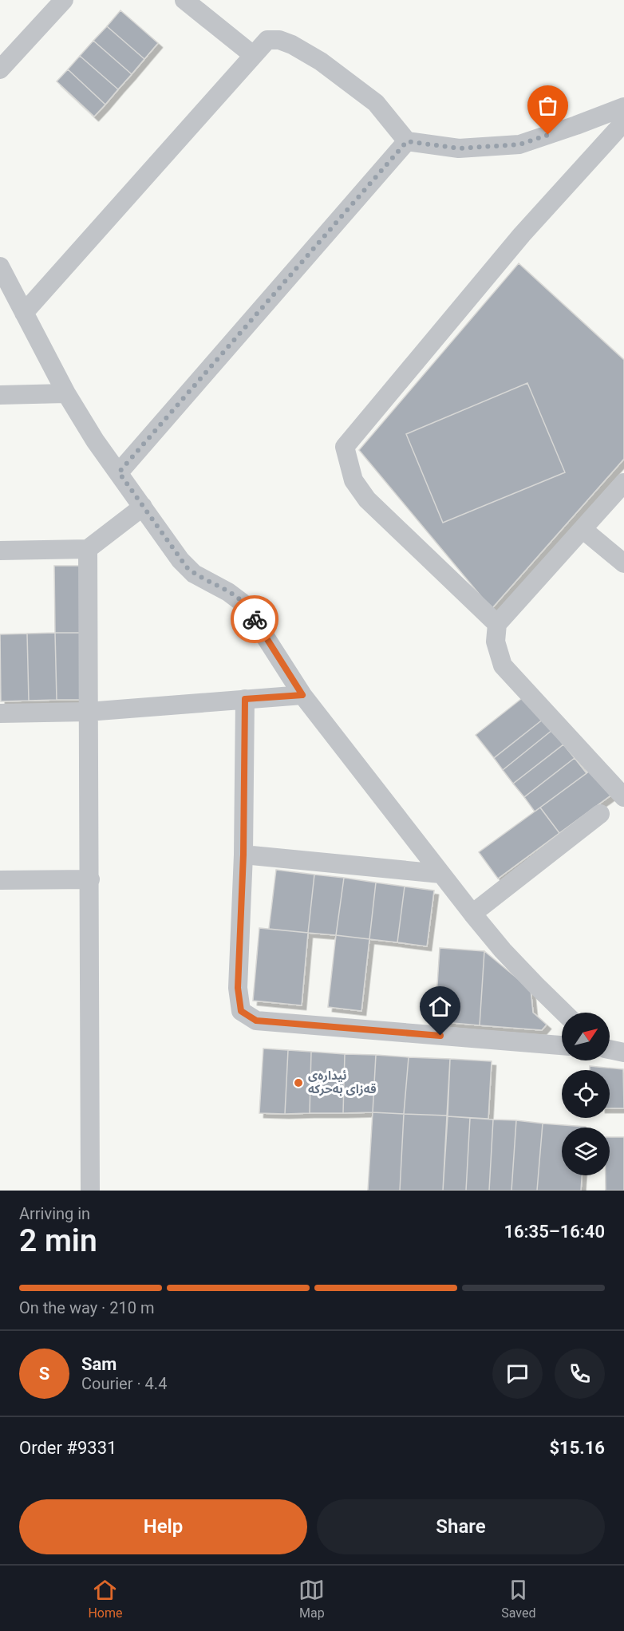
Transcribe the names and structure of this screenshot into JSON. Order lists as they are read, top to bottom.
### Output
{
  "places": ["ئیدارەی قەزای بەحرکە"],
  "north": "top right",
  "page": {
    "heading": ["2 min", "Arriving in", "16:35–16:40"],
    "panel": [
      "Sam",
      "Courier · 4.4",
      "Order #9331",
      "$15.16"
    ],
    "bar": "On the way · 210 m",
    "round": "S",
    "buttons": ["Help", "Share"],
    "tabs": ["Home", "Map", "Saved"]
  }
}
